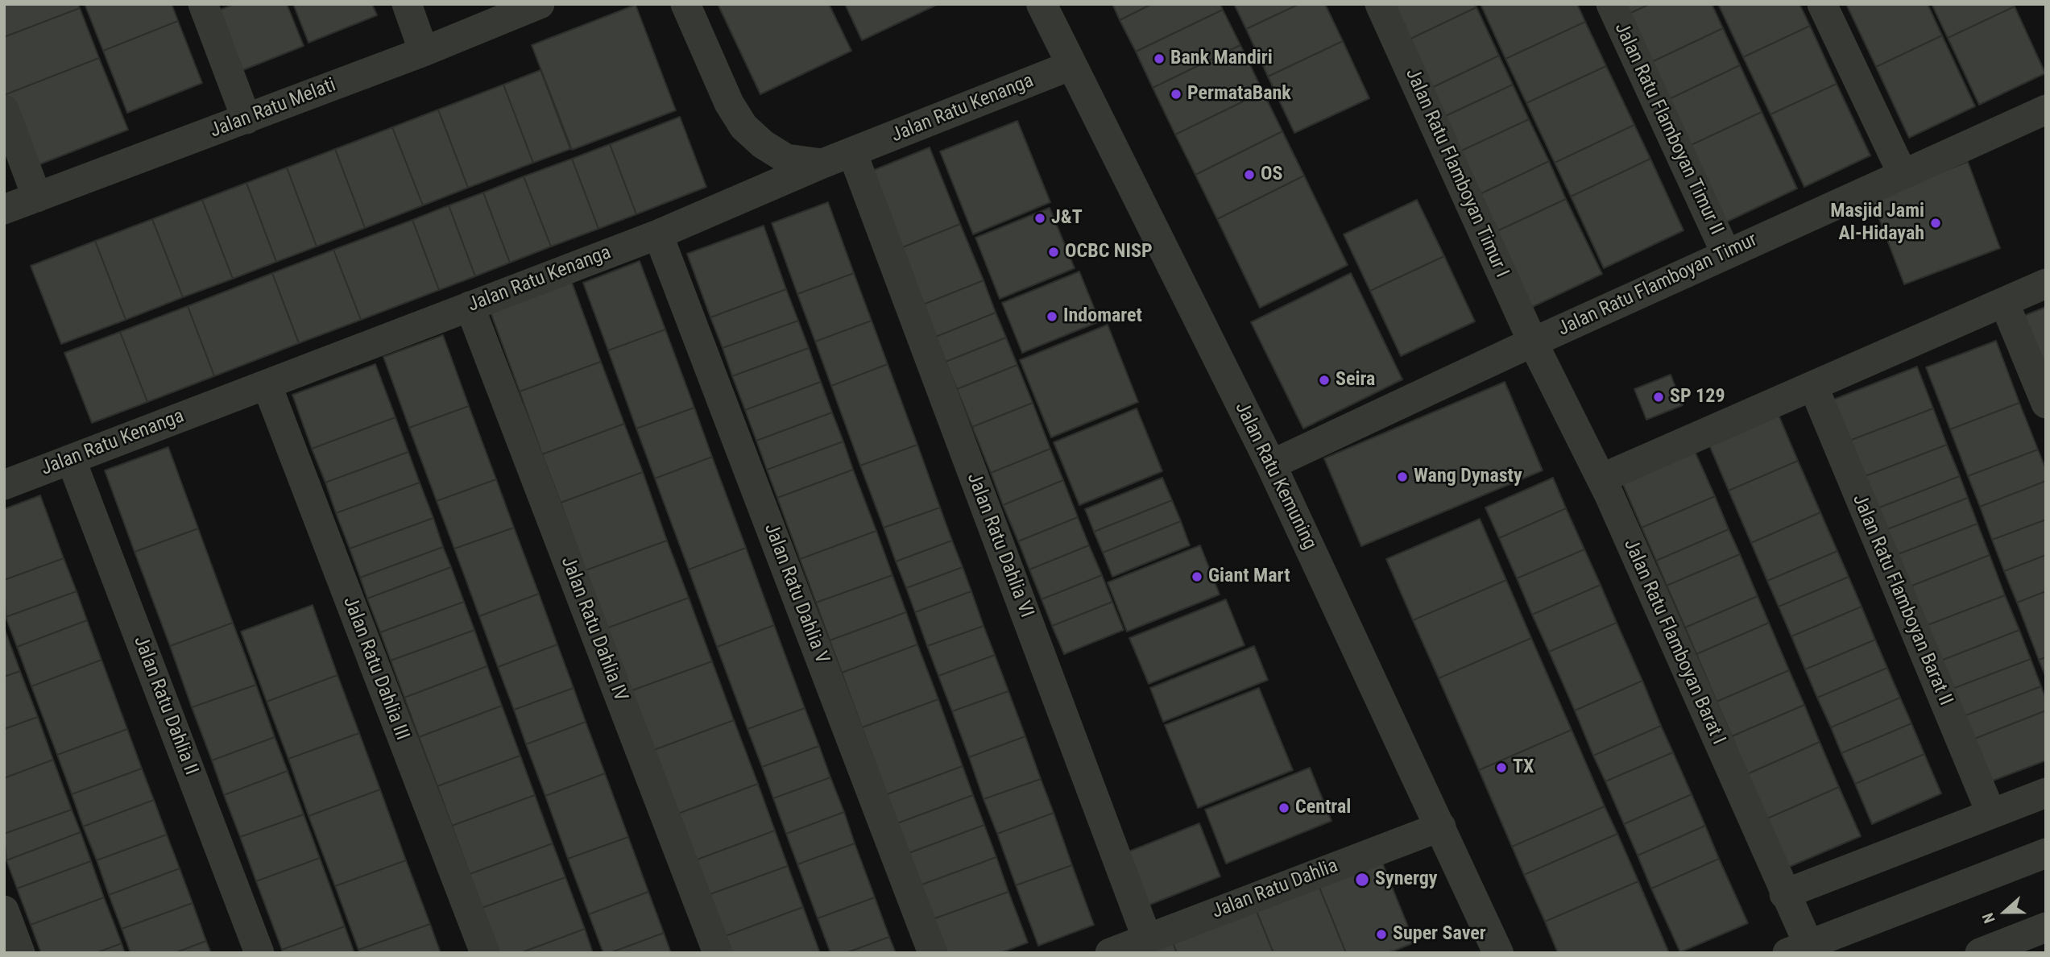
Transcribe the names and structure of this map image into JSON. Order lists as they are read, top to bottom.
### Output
{
  "streets": {
    "street": [
      "Jalan Ratu Melati",
      "Jalan Ratu Kenanga",
      "Jalan Ratu Flamboyan Timur II",
      "Jalan Ratu Flamboyan Timur I",
      "Jalan Ratu Flamboyan Timur",
      "Jalan Ratu Kemuning",
      "Jalan Ratu Dahlia VI",
      "Jalan Ratu Dahlia V",
      "Jalan Ratu Flamboyan Barat II",
      "Jalan Ratu Dahlia IV",
      "Jalan Ratu Flamboyan Barat I",
      "Jalan Ratu Dahlia III",
      "Jalan Ratu Dahlia II",
      "Jalan Ratu Dahlia"
    ]
  },
  "crossings": [
    ["Jalan Ratu Kenanga", "Jalan Ratu Kemuning"],
    ["Jalan Ratu Kenanga", "Jalan Ratu Dahlia VI"],
    ["Jalan Ratu Kenanga", "Jalan Ratu Dahlia V"],
    ["Jalan Ratu Kenanga", "Jalan Ratu Dahlia IV"],
    ["Jalan Ratu Kenanga", "Jalan Ratu Dahlia III"],
    ["Jalan Ratu Kenanga", "Jalan Ratu Dahlia II"],
    ["Jalan Ratu Flamboyan Timur II", "Jalan Ratu Flamboyan Timur"],
    ["Jalan Ratu Flamboyan Timur I", "Jalan Ratu Flamboyan Timur"],
    ["Jalan Ratu Flamboyan Timur I", "Jalan Ratu Flamboyan Barat I"],
    ["Jalan Ratu Flamboyan Timur", "Jalan Ratu Kemuning"],
    ["Jalan Ratu Flamboyan Timur", "Jalan Ratu Flamboyan Barat I"],
    ["Jalan Ratu Kemuning", "Jalan Ratu Dahlia"],
    ["Jalan Ratu Dahlia VI", "Jalan Ratu Dahlia"]
  ],
  "places": [
    "Bank Mandiri",
    "PermataBank",
    "OS",
    "J&T",
    "Masjid Jami Al-Hidayah",
    "OCBC NISP",
    "Indomaret",
    "Seira",
    "SP 129",
    "Wang Dynasty",
    "Giant Mart",
    "TX",
    "Central",
    "Synergy",
    "Super Saver"
  ],
  "north": "left"
}
